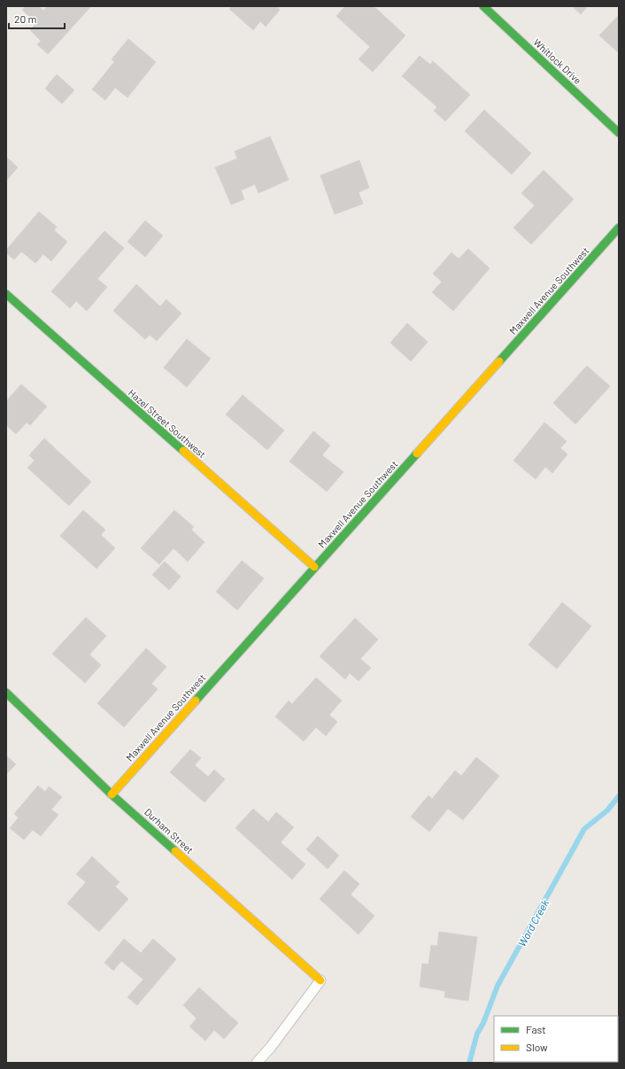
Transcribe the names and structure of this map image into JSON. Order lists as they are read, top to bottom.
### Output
{
  "streets": {
    "street": [
      "Whitlock Drive",
      "Maxwell Avenue Southwest",
      "Hazel Street Southwest",
      "Durham Street"
    ]
  },
  "crossings": [
    ["Maxwell Avenue Southwest", "Hazel Street Southwest"],
    ["Maxwell Avenue Southwest", "Durham Street"]
  ],
  "water": ["Ward Creek"],
  "legend": ["Fast", "Slow"],
  "scale_bar": "20 m"
}
